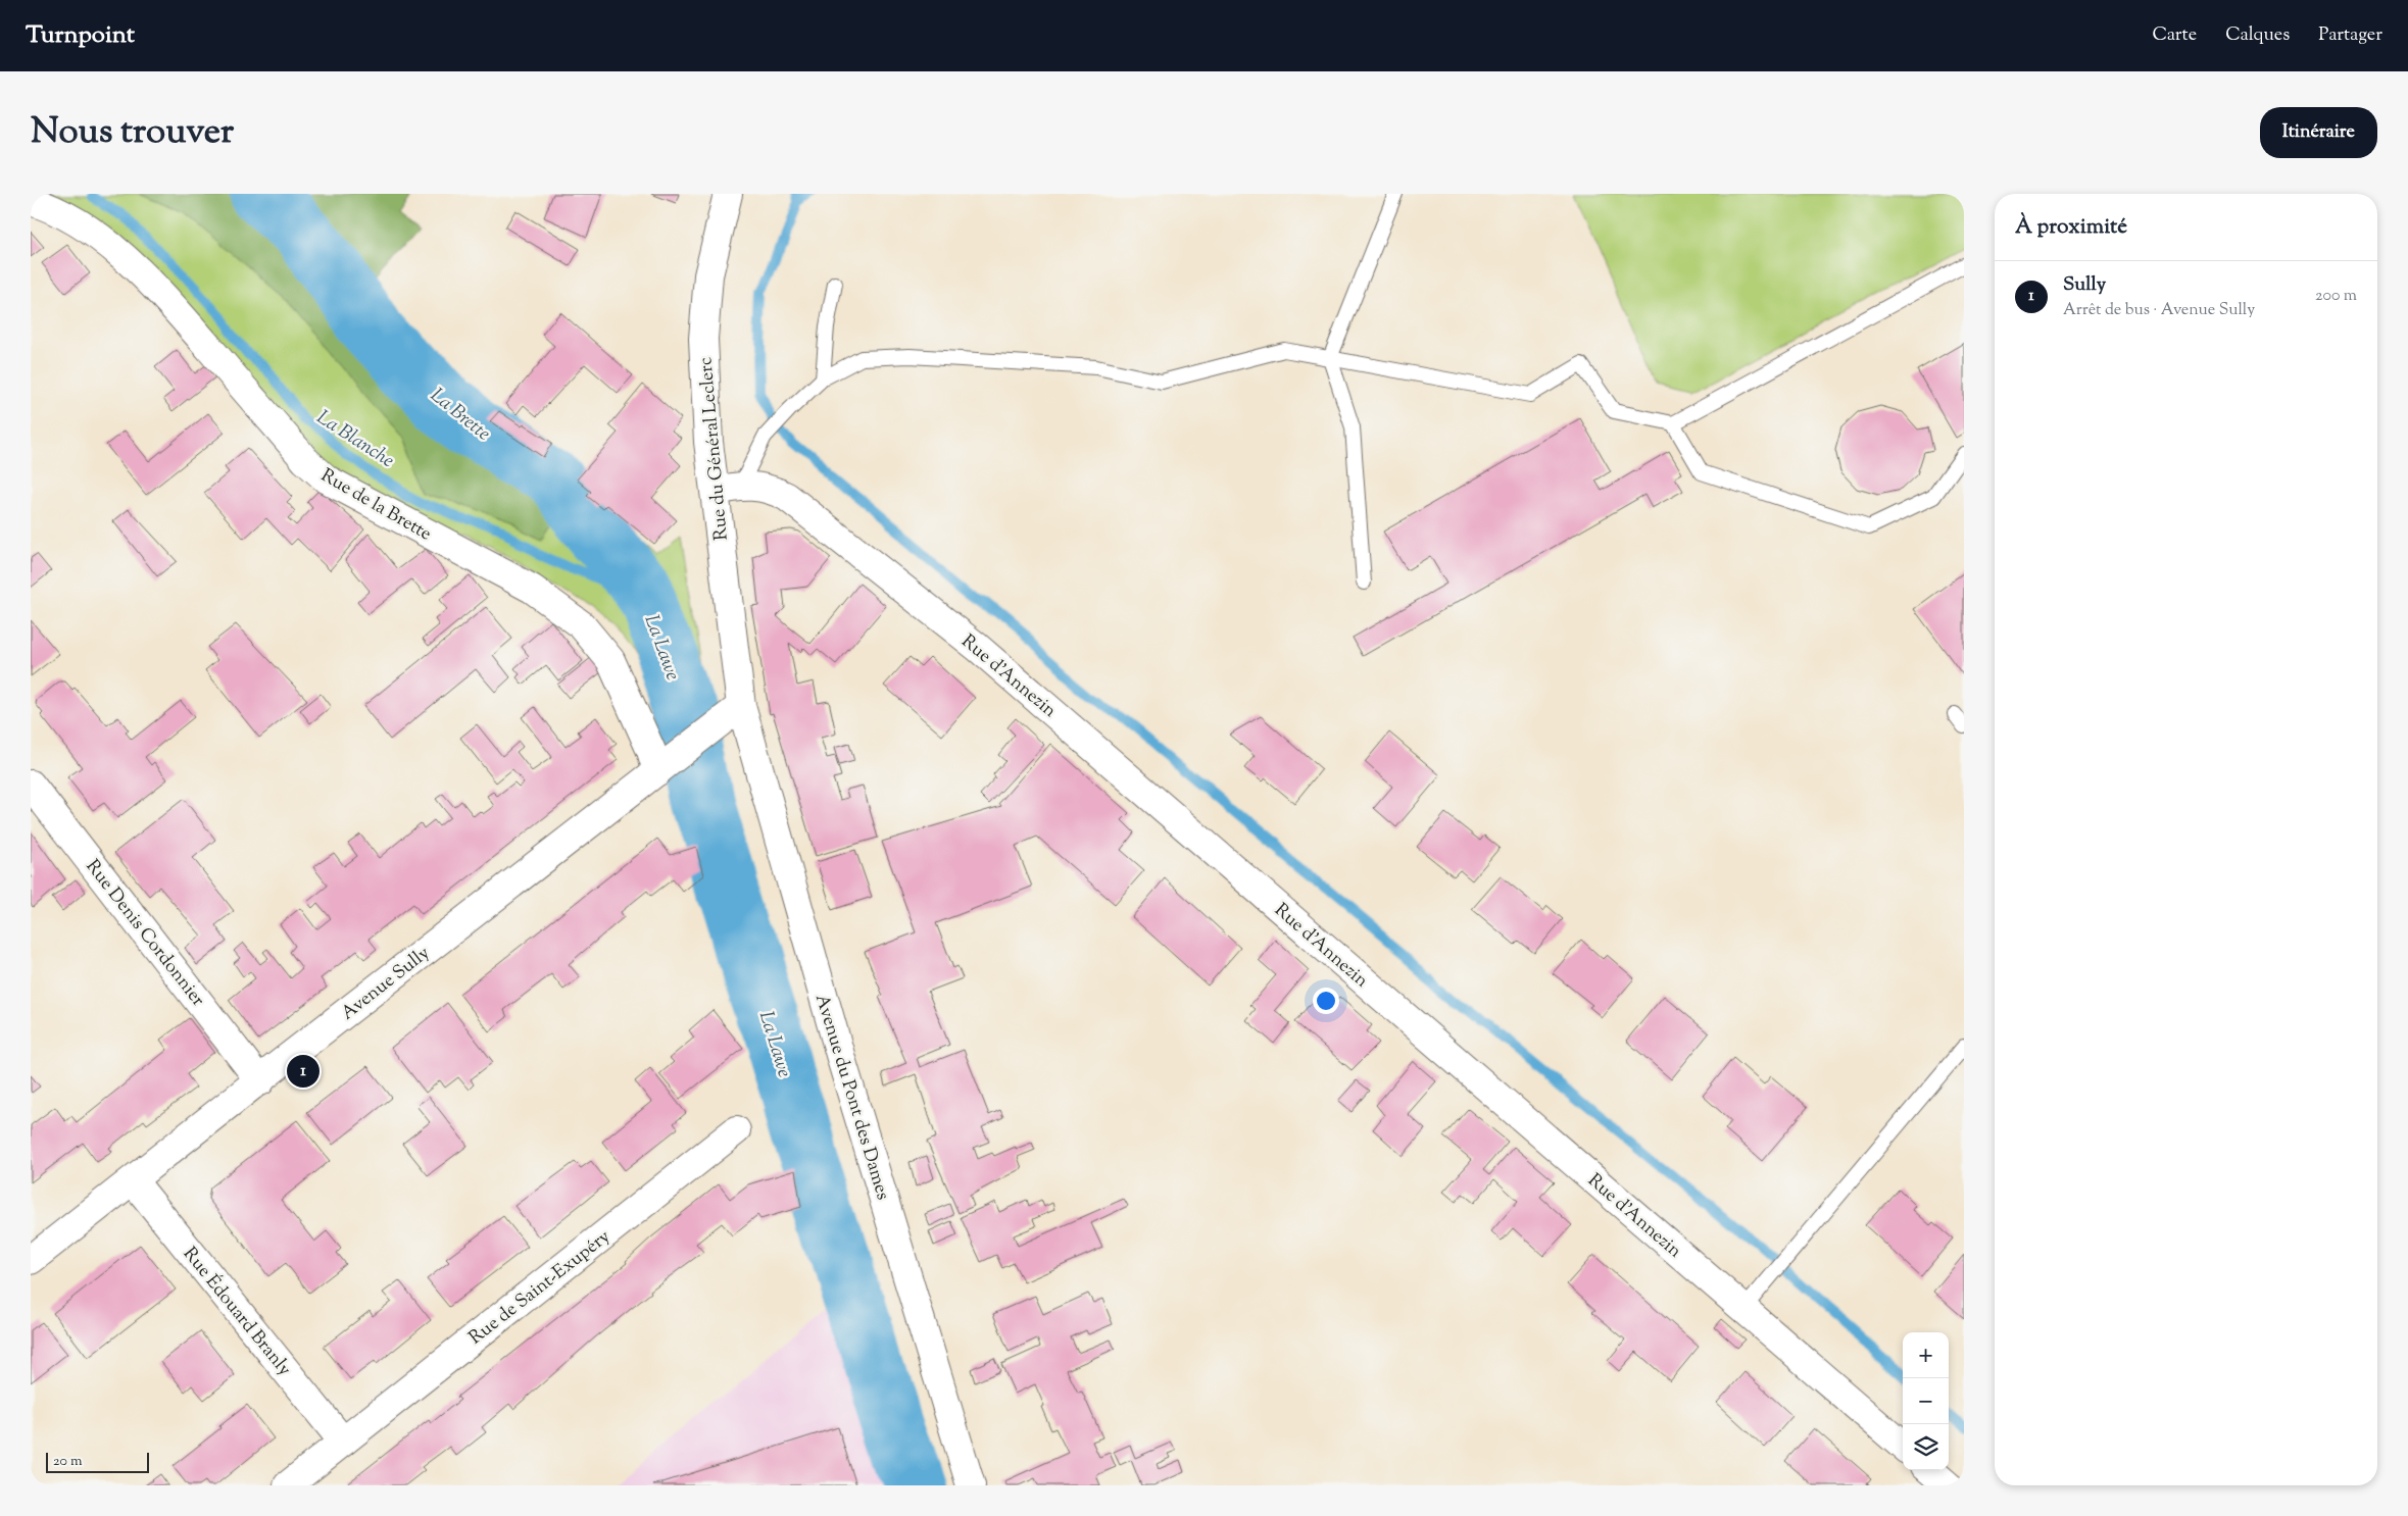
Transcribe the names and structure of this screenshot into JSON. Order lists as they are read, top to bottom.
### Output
{
  "streets": {
    "street": [
      "Rue du Général Leclerc",
      "Rue de la Brette",
      "Rue d'Annezin",
      "Rue Denis Cordonnier",
      "Avenue Sully",
      "Avenue du Pont des Dames",
      "Rue de Saint-Exupéry",
      "Rue Édouard Branly"
    ]
  },
  "crossings": [
    ["Rue du Général Leclerc", "Rue d'Annezin"],
    ["Rue du Général Leclerc", "Avenue Sully"],
    ["Rue du Général Leclerc", "Avenue du Pont des Dames"],
    ["Rue de la Brette", "Avenue Sully"],
    ["Rue Denis Cordonnier", "Avenue Sully"],
    ["Avenue Sully", "Avenue du Pont des Dames"],
    ["Avenue Sully", "Rue Édouard Branly"],
    ["Rue de Saint-Exupéry", "Rue Édouard Branly"]
  ],
  "water": ["La Brette", "La Blanche", "La Lawe"],
  "scale_bar": "20 m",
  "page": {
    "header": "Turnpoint",
    "nav": ["Carte", "Calques", "Partager"],
    "title": "Nous trouver",
    "buttons": "Itinéraire",
    "heading": "À proximité",
    "list": [
      {
        "mark": "1",
        "name": "Sully",
        "note": "Arrêt de bus · Avenue Sully",
        "value": "200 m"
      }
    ],
    "pins": "1",
    "map_buttons": ["+", "−"],
    "scale": "20 m"
  }
}
